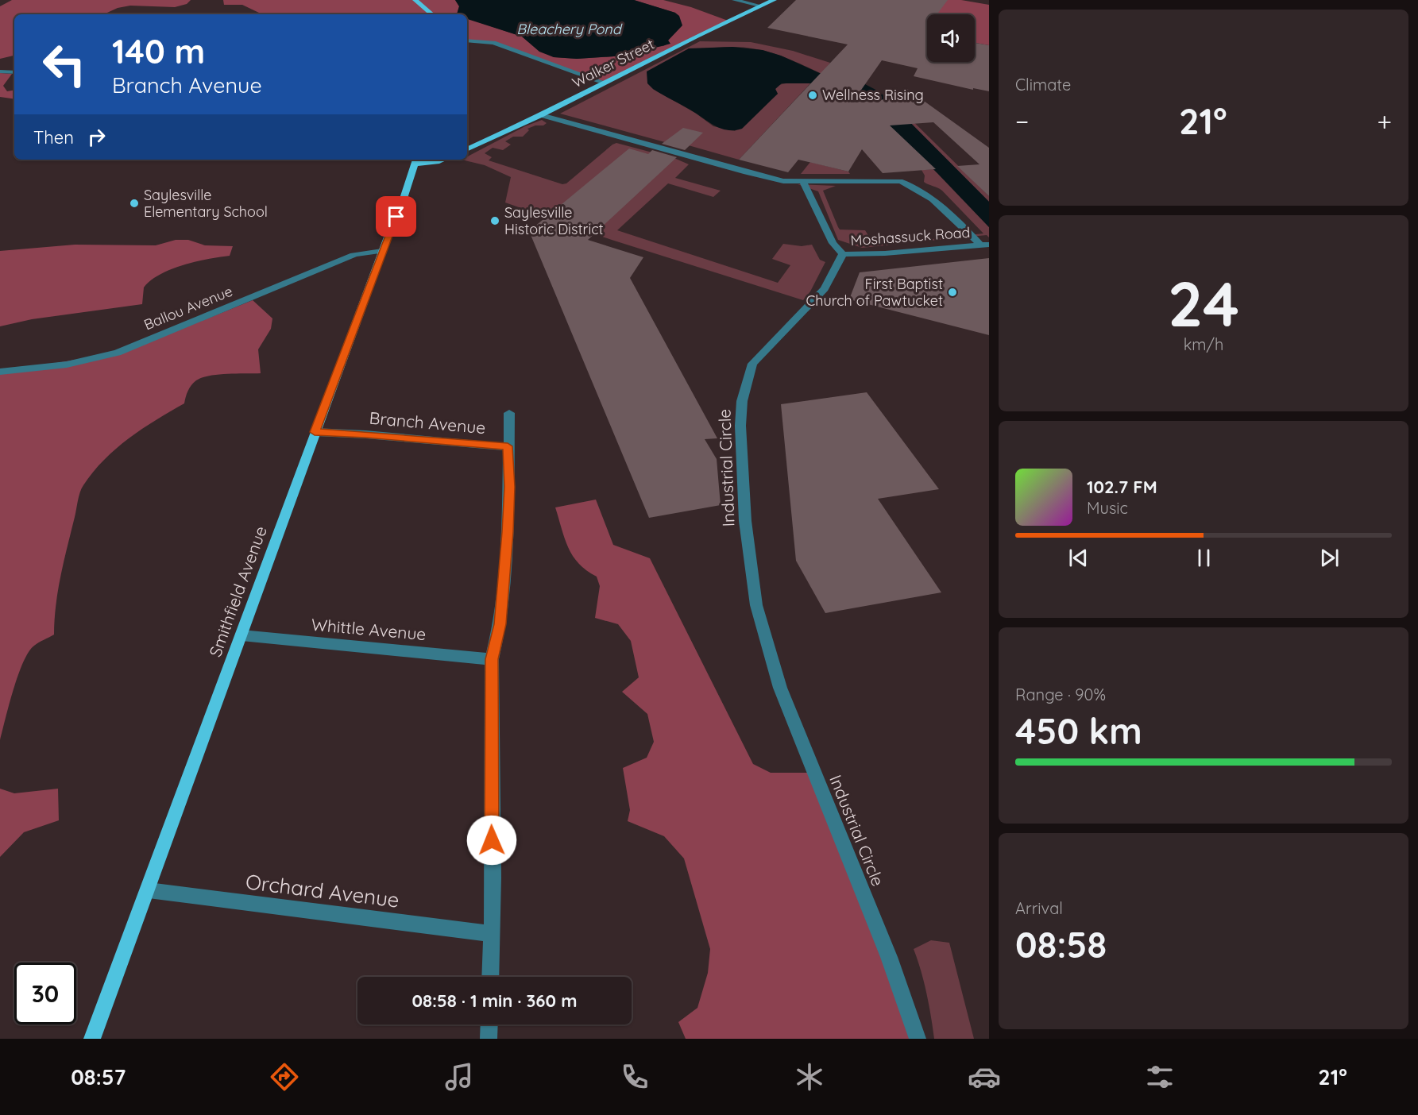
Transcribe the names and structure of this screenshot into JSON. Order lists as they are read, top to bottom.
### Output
{
  "streets": {
    "main road": ["Walker Street", "Smithfield Avenue"],
    "street": [
      "Moshassuck Road",
      "Ballou Avenue",
      "Branch Avenue",
      "Industrial Circle",
      "Whittle Avenue",
      "Orchard Avenue"
    ]
  },
  "crossings": [
    ["Moshassuck Road", "Industrial Circle"],
    ["Ballou Avenue", "Smithfield Avenue"],
    ["Branch Avenue", "Smithfield Avenue"],
    ["Smithfield Avenue", "Whittle Avenue"],
    ["Smithfield Avenue", "Orchard Avenue"]
  ],
  "water": ["Bleachery Pond"],
  "places": [
    "Wellness Rising",
    "Saylesville Elementary School",
    "Saylesville Historic District",
    "First Baptist Church of Pawtucket"
  ],
  "page": {
    "tile": [
      "Climate",
      ["24", "km/h"],
      ["Range · 90%", "450 km"],
      ["Arrival", "08:58"]
    ],
    "turn": ["140 m", "Branch Avenue"],
    "heat": ["−", "21°", "+"],
    "then": "Then",
    "song": ["102.7 FM", "Music"],
    "limit": "30",
    "trip": "08:58 · 1 min · 360 m",
    "tabs": ["08:57", "21°"]
  }
}
